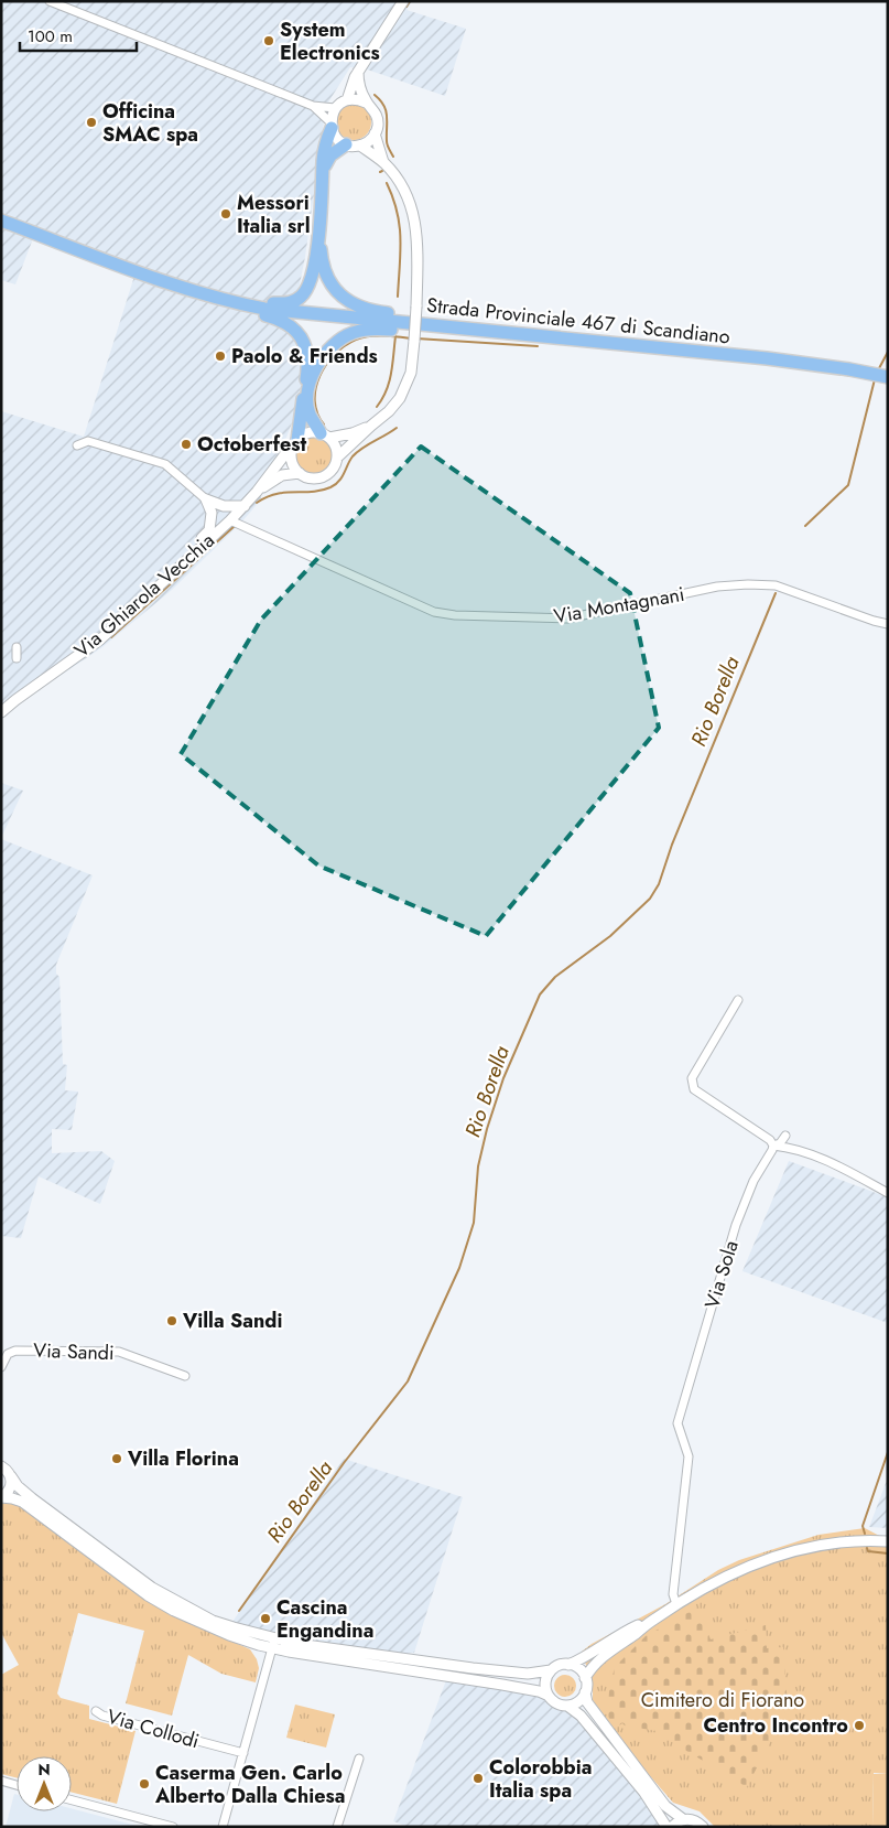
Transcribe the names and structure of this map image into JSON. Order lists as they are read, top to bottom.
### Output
{
  "streets": {
    "highway": ["Strada Provinciale 467 di Scandiano"],
    "street": [
      "Via Ghiarola Vecchia",
      "Via Montagnani",
      "Via Sola",
      "Via Sandi",
      "Via Collodi"
    ]
  },
  "crossings": [
    ["Via Ghiarola Vecchia", "Via Montagnani"]
  ],
  "water": ["Rio Borella"],
  "parks": ["Cimitero di Fiorano"],
  "places": [
    "System Electronics",
    "Officina SMAC spa",
    "Messori Italia srl",
    "Paolo & Friends",
    "Octoberfest",
    "Villa Sandi",
    "Villa Florina",
    "Cascina Engandina",
    "Centro Incontro",
    "Colorobbia Italia spa",
    "Caserma Gen. Carlo Alberto Dalla Chiesa"
  ],
  "scale_bar": "100 m",
  "north": "top"
}
